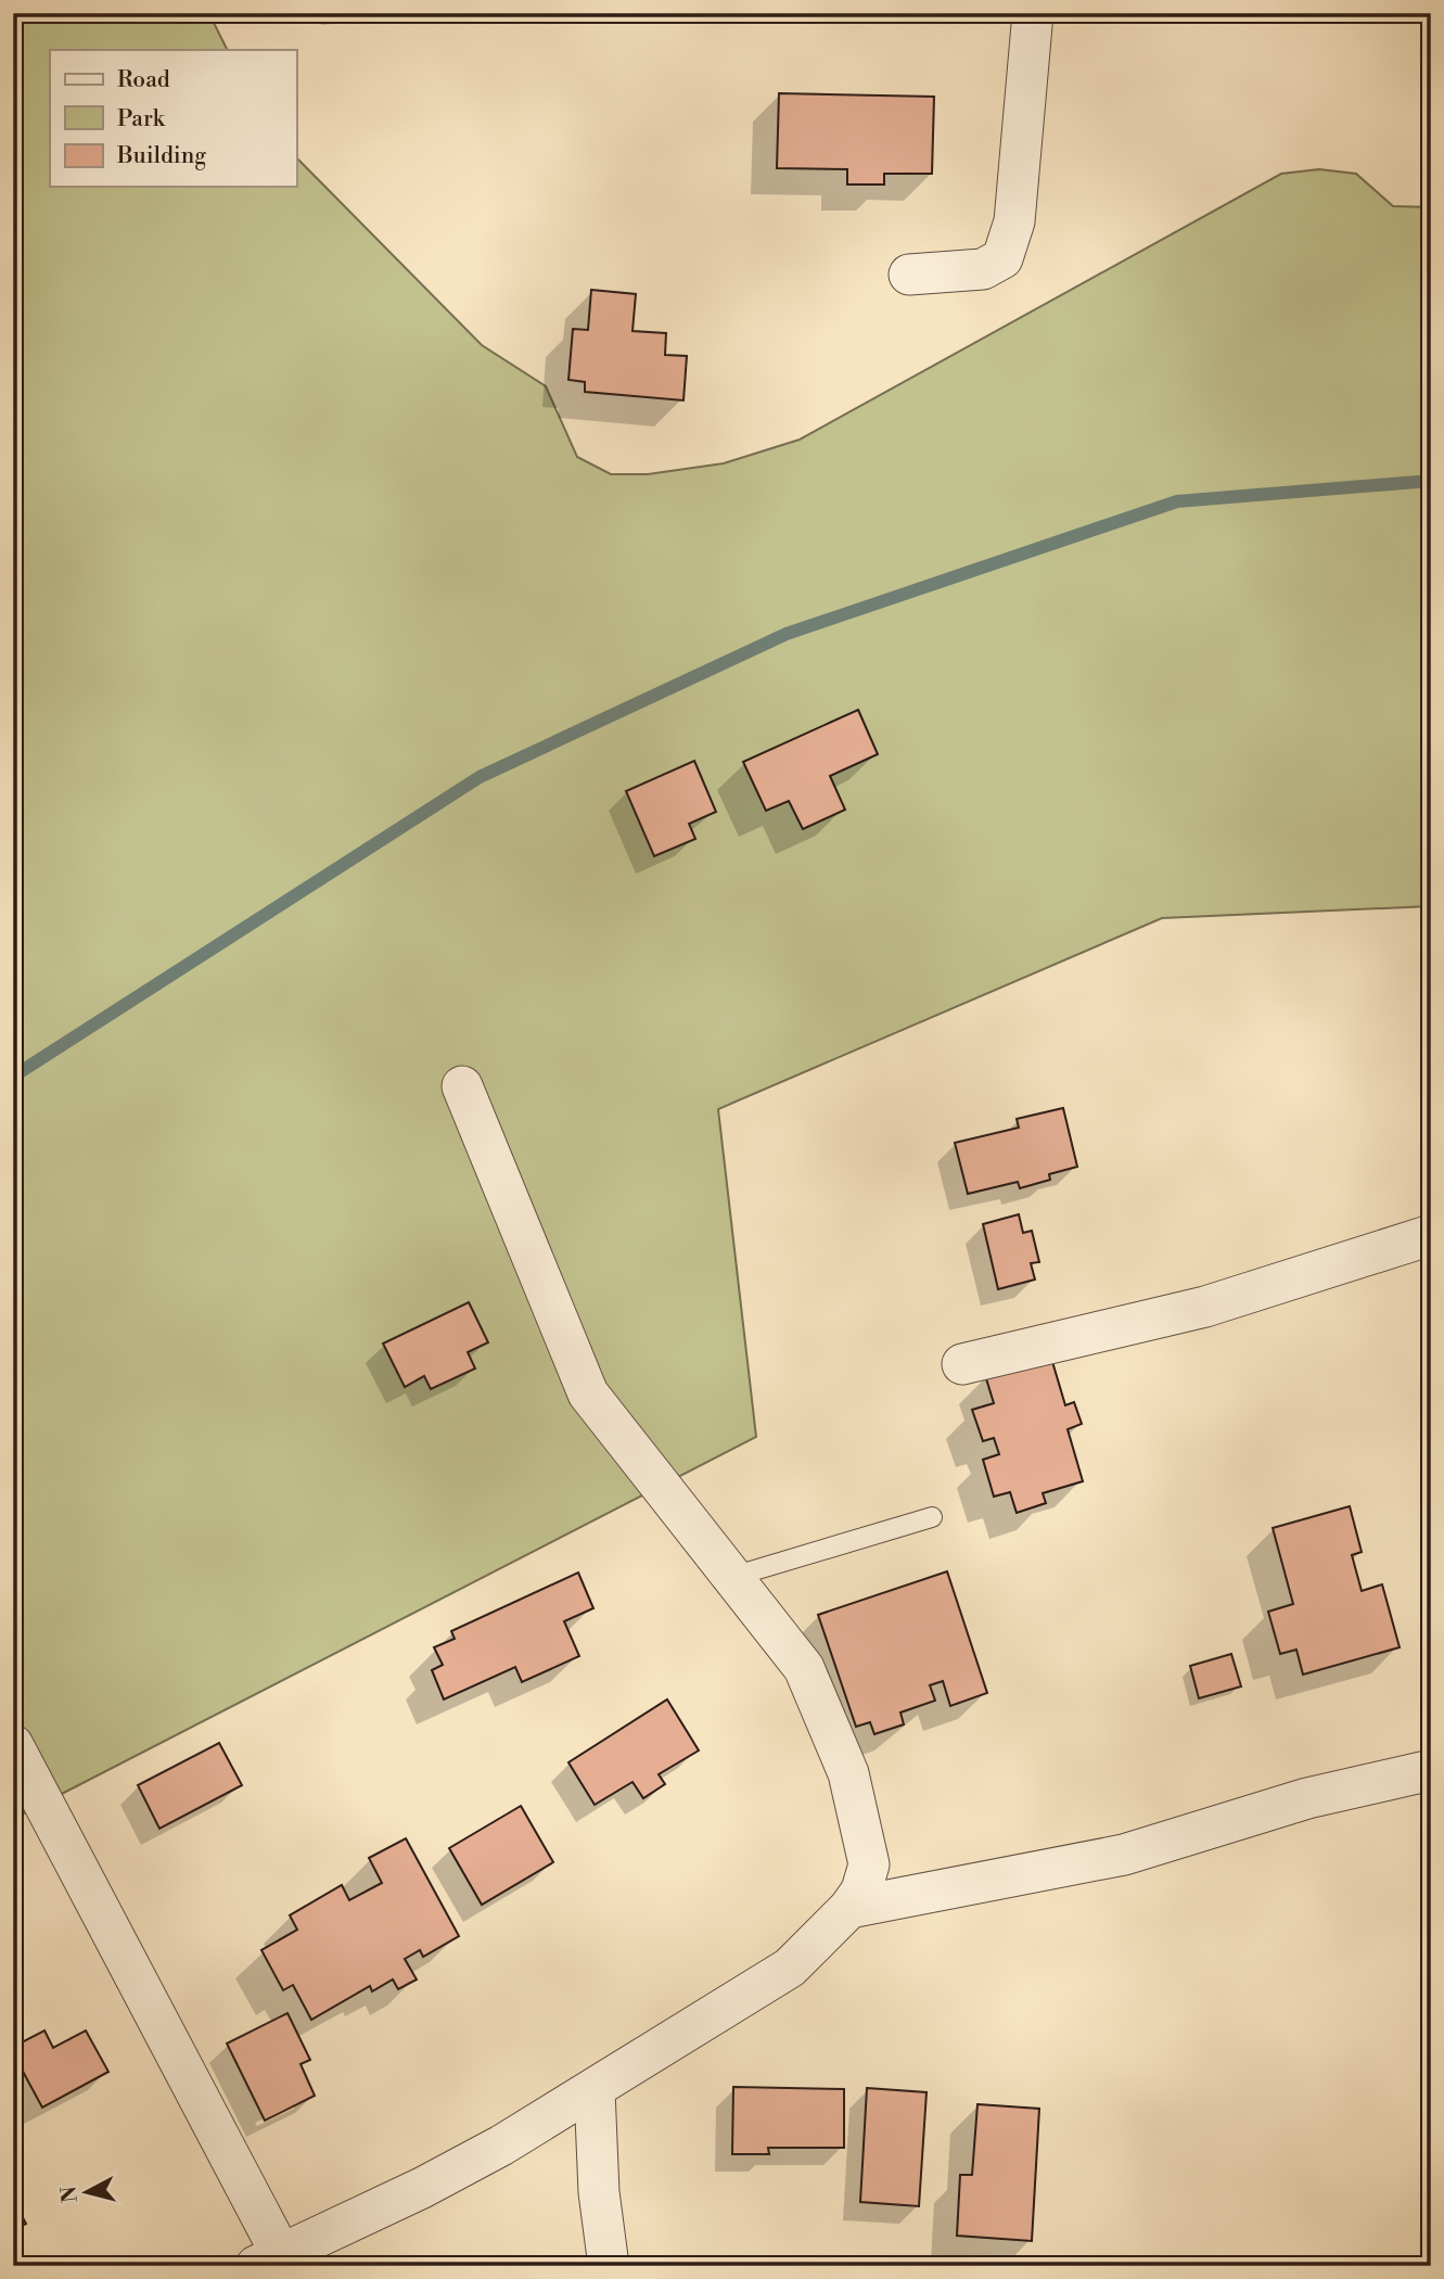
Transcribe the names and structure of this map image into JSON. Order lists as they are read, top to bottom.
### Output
{
  "legend": ["Road", "Park", "Building"],
  "north": "left"
}
